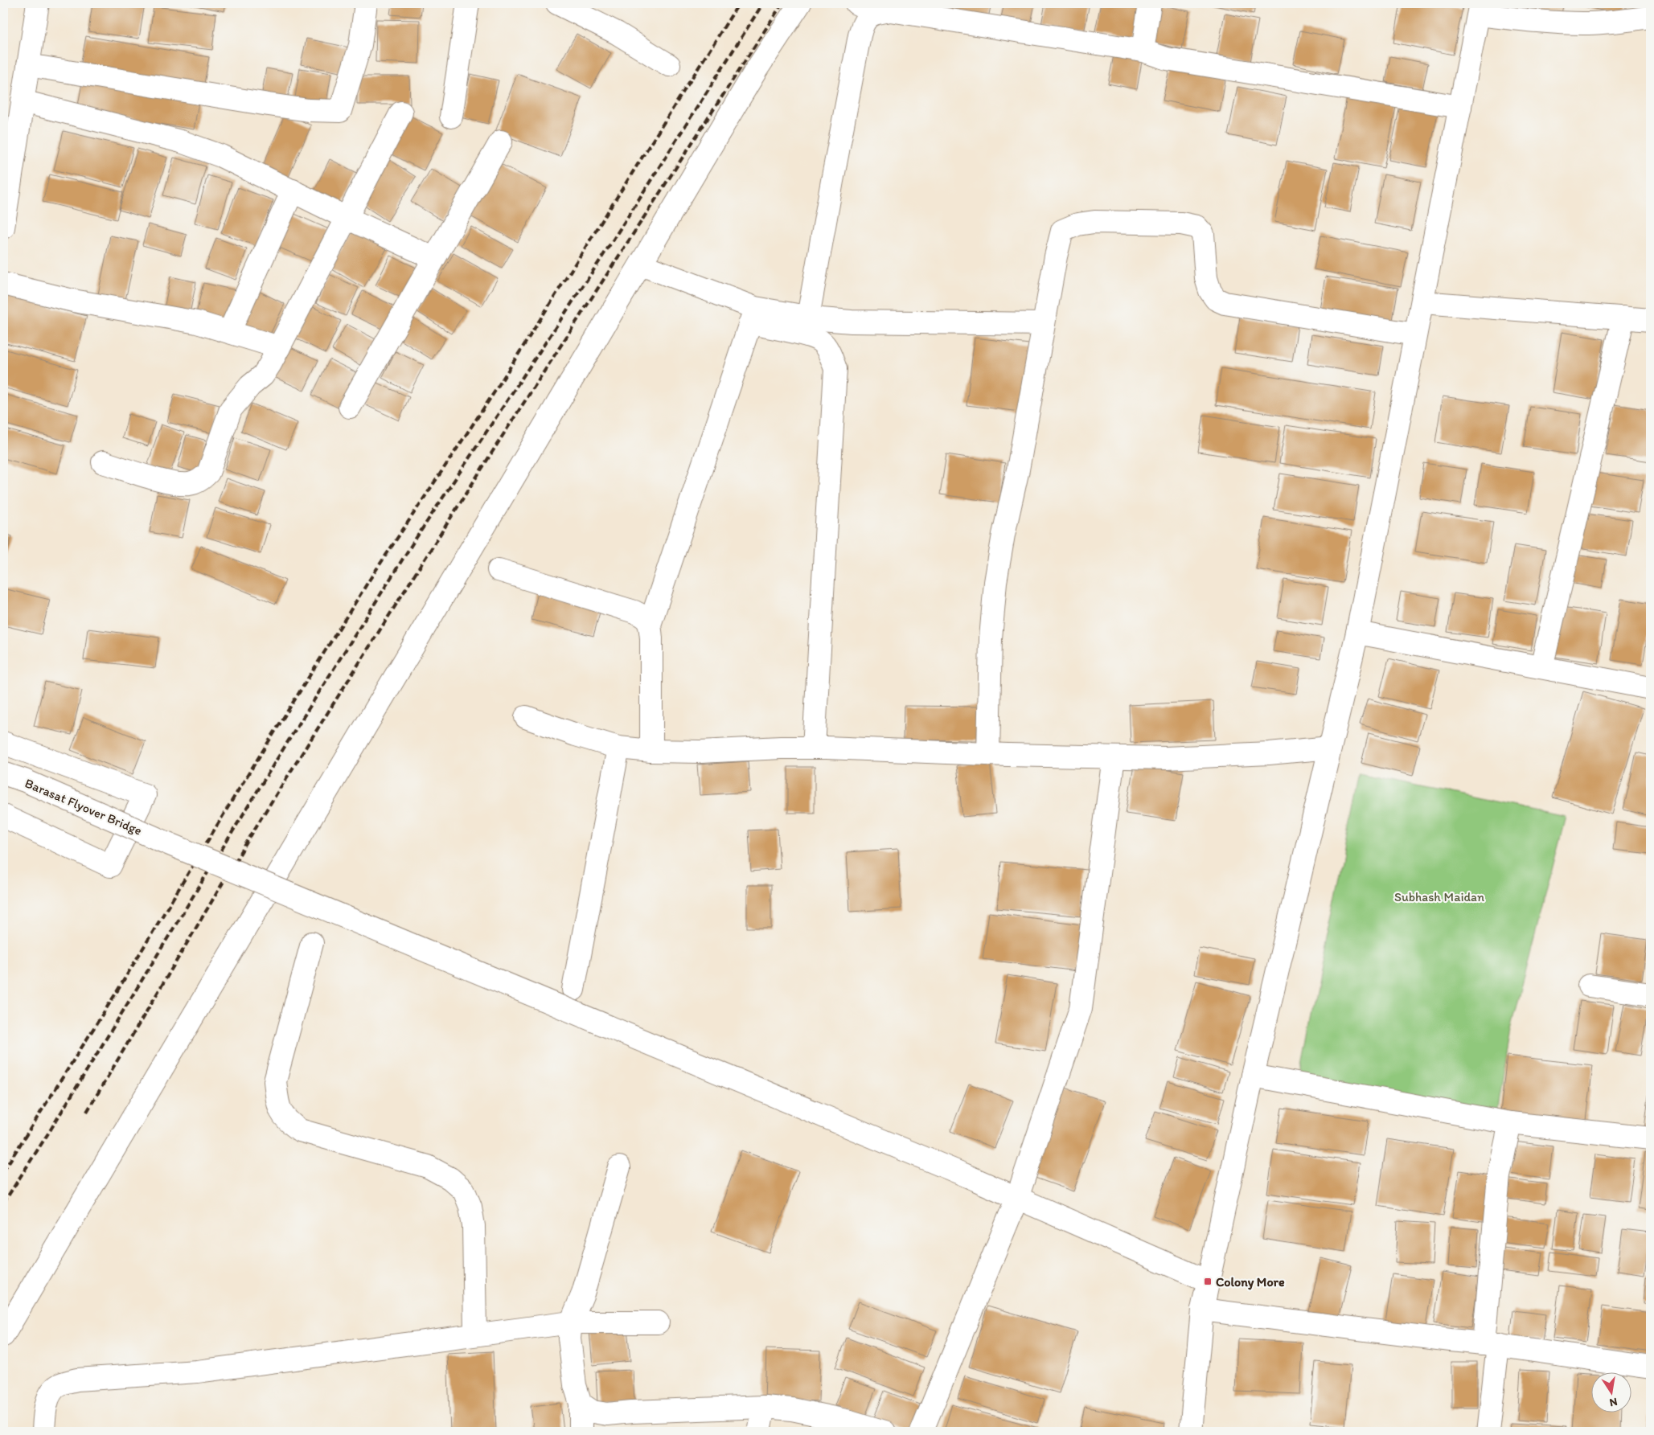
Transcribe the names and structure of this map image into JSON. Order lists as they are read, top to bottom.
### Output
{
  "streets": {
    "main road": ["Barasat Flyover Bridge"]
  },
  "parks": ["Subhash Maidan"],
  "places": {
    "transit": ["Colony More"]
  },
  "north": "bottom"
}
